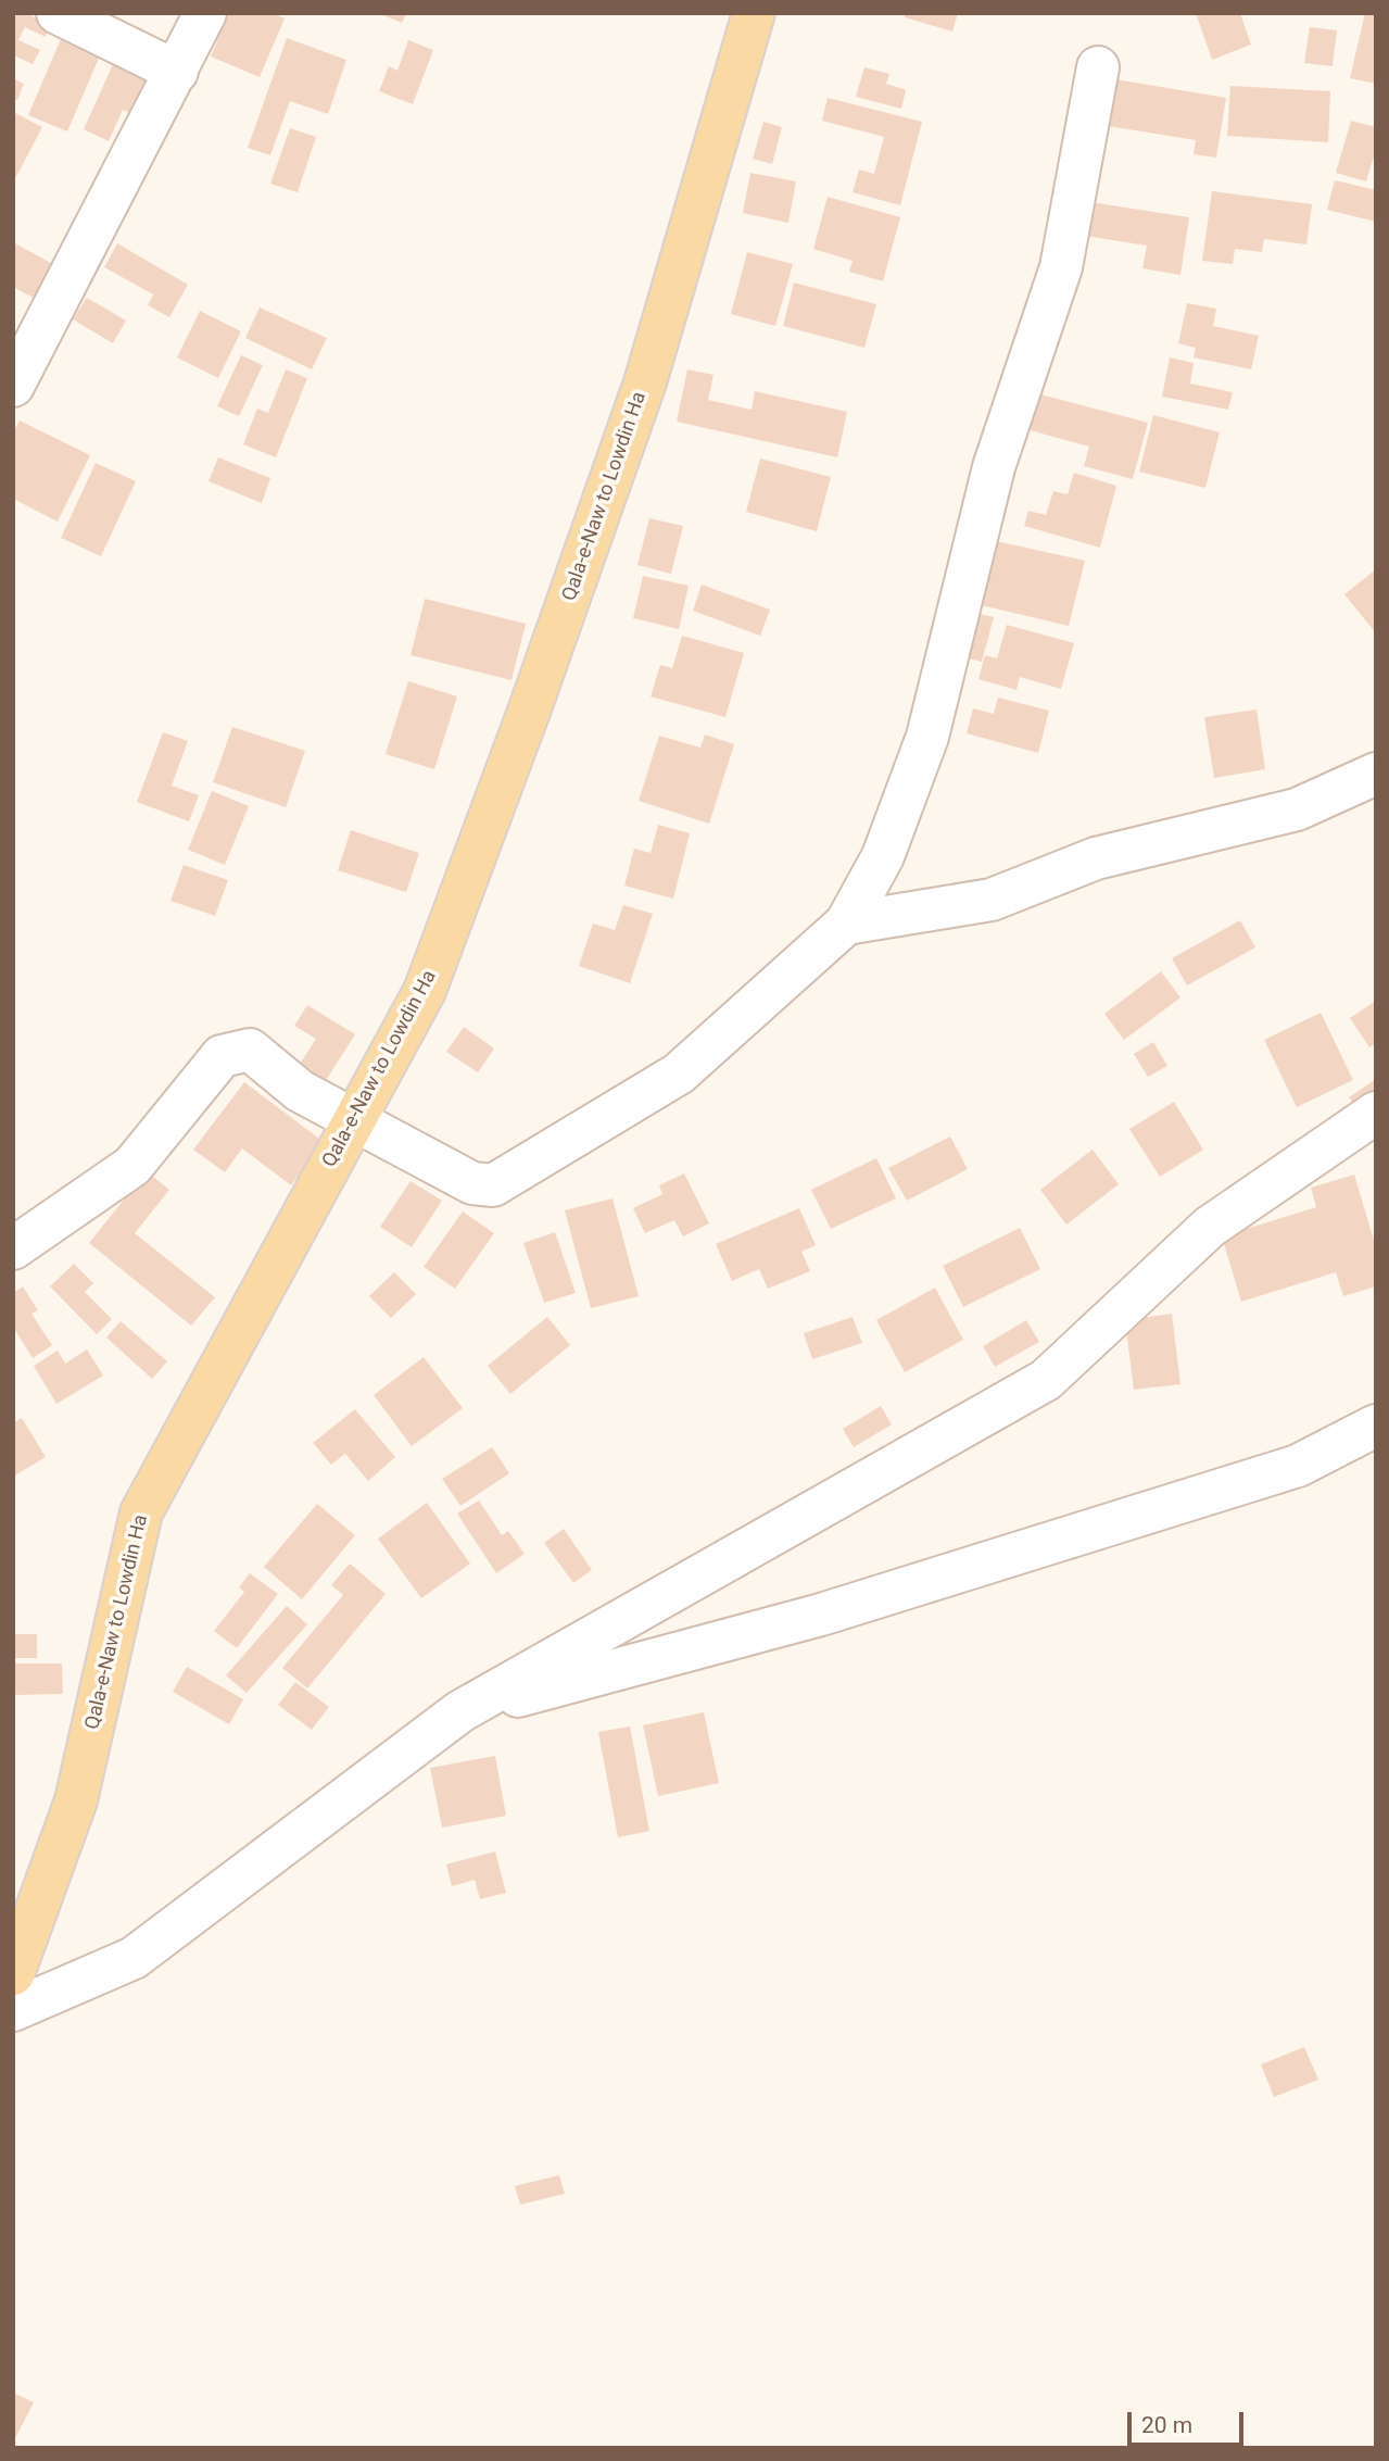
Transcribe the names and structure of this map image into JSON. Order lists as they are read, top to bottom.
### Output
{
  "streets": {
    "main road": ["Qala-e-Naw to Lowdin Ha"]
  },
  "scale_bar": "20 m"
}
